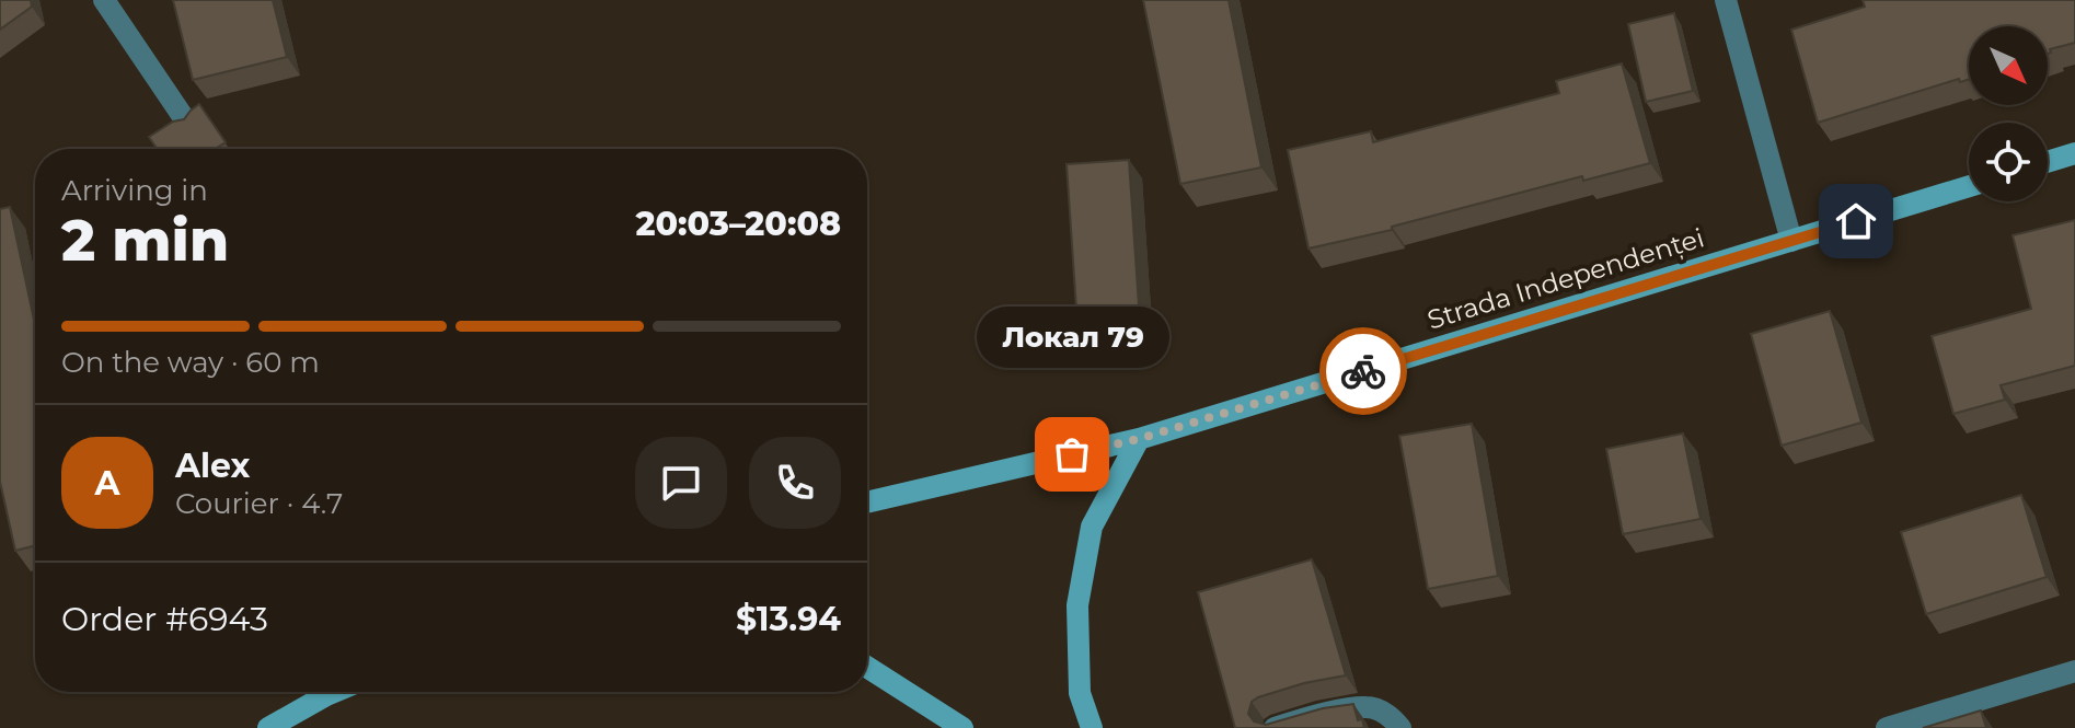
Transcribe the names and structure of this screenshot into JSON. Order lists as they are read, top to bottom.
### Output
{
  "streets": {
    "main road": ["Strada Independenței"]
  },
  "places": ["Локал 79"],
  "north": "bottom right",
  "page": {
    "heading": ["2 min", "Arriving in", "20:03–20:08"],
    "panel": [
      "Alex",
      "Courier · 4.7",
      "Order #6943",
      "$13.94"
    ],
    "bar": "On the way · 60 m",
    "bubble": "Локал 79",
    "round": "A"
  }
}
